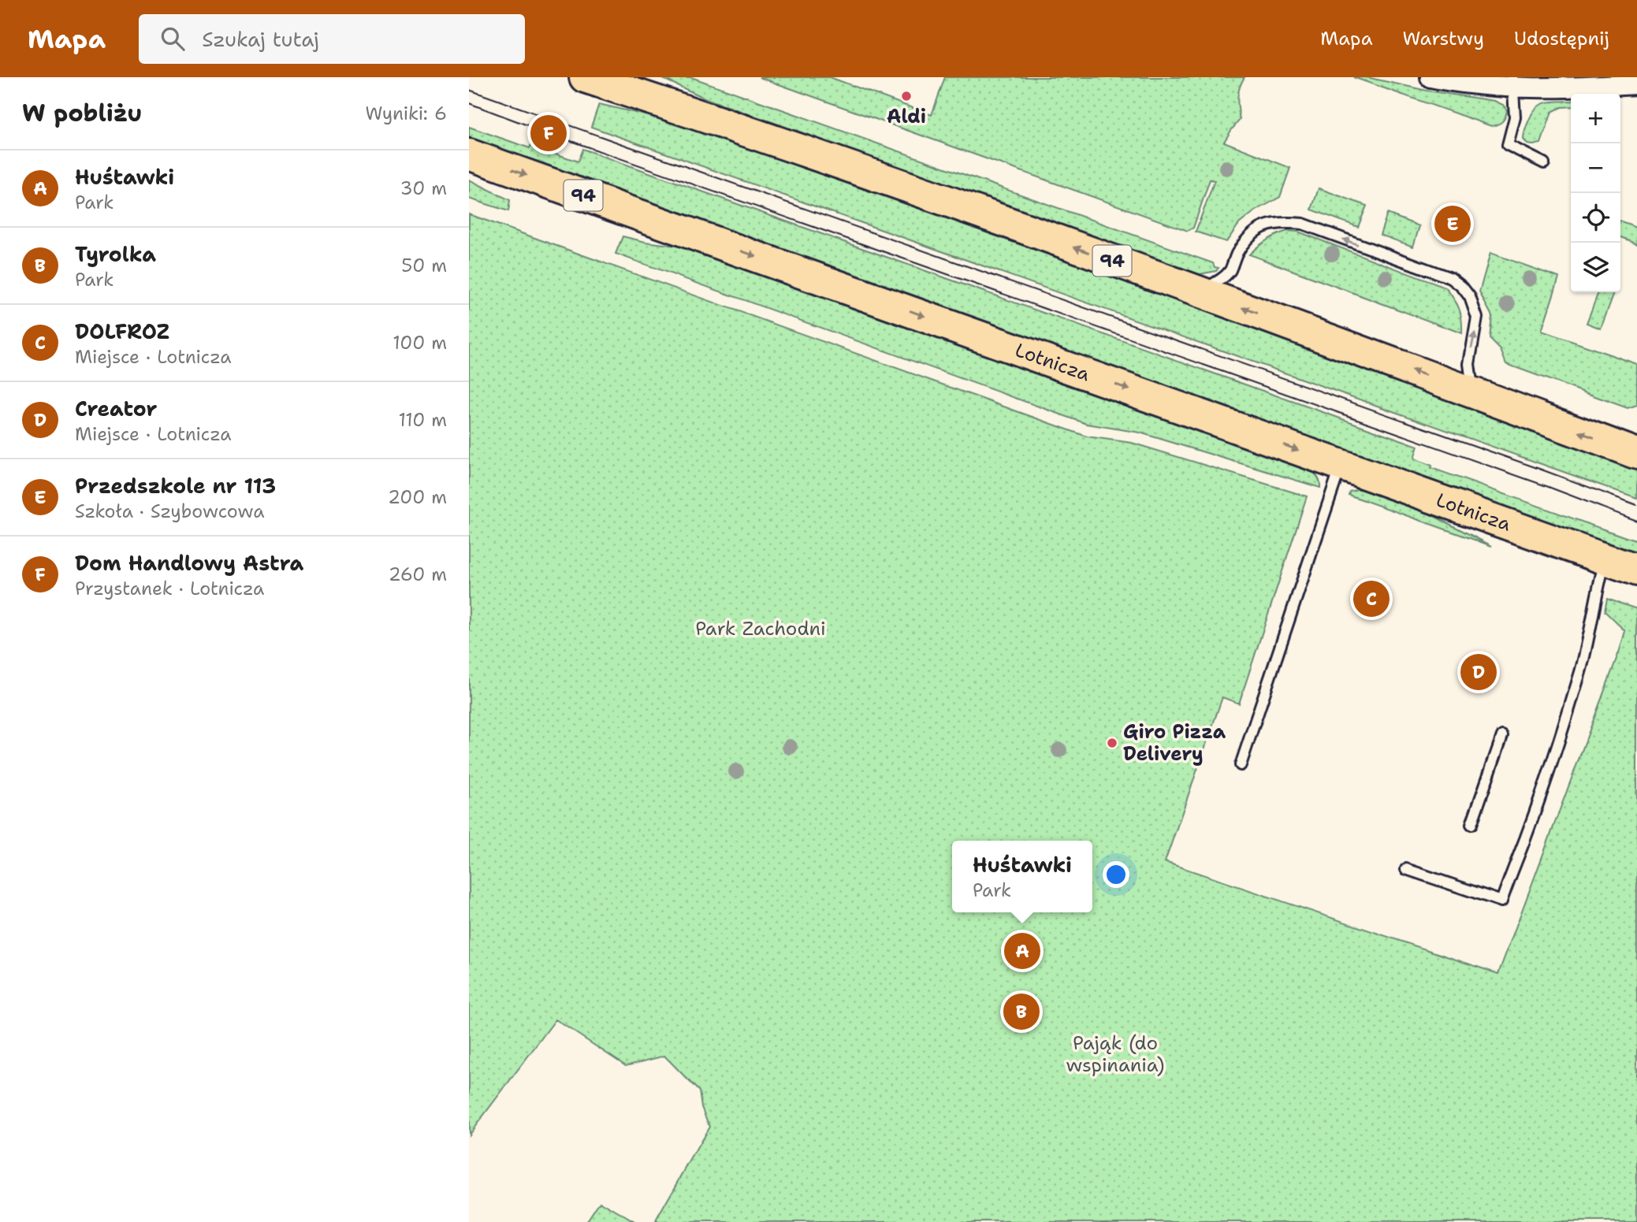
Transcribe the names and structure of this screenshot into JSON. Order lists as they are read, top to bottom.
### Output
{
  "streets": {
    "main road": ["94", "Lotnicza"]
  },
  "parks": ["Park Zachodni", "Pająk (do wspinania)"],
  "places": ["Aldi", "Giro Pizza Delivery"],
  "page": {
    "header": "Mapa",
    "search": "Szukaj tutaj",
    "nav": ["Mapa", "Warstwy", "Udostępnij"],
    "heading": ["W pobliżu", "Wyniki: 6"],
    "map_buttons": ["+", "−"],
    "pins": [
      "F",
      "E",
      "C",
      "D",
      "A",
      "B"
    ],
    "list": [
      {
        "mark": "A",
        "name": "Huśtawki",
        "note": "Park",
        "value": "30 m"
      },
      {
        "mark": "B",
        "name": "Tyrolka",
        "note": "Park",
        "value": "50 m"
      },
      {
        "mark": "C",
        "name": "DOLFROZ",
        "note": "Miejsce · Lotnicza",
        "value": "100 m"
      },
      {
        "mark": "D",
        "name": "Creator",
        "note": "Miejsce · Lotnicza",
        "value": "110 m"
      },
      {
        "mark": "E",
        "name": "Przedszkole nr 113",
        "note": "Szkoła · Szybowcowa",
        "value": "200 m"
      },
      {
        "mark": "F",
        "name": "Dom Handlowy Astra",
        "note": "Przystanek · Lotnicza",
        "value": "260 m"
      }
    ],
    "popup": ["Huśtawki", "Park"]
  }
}
